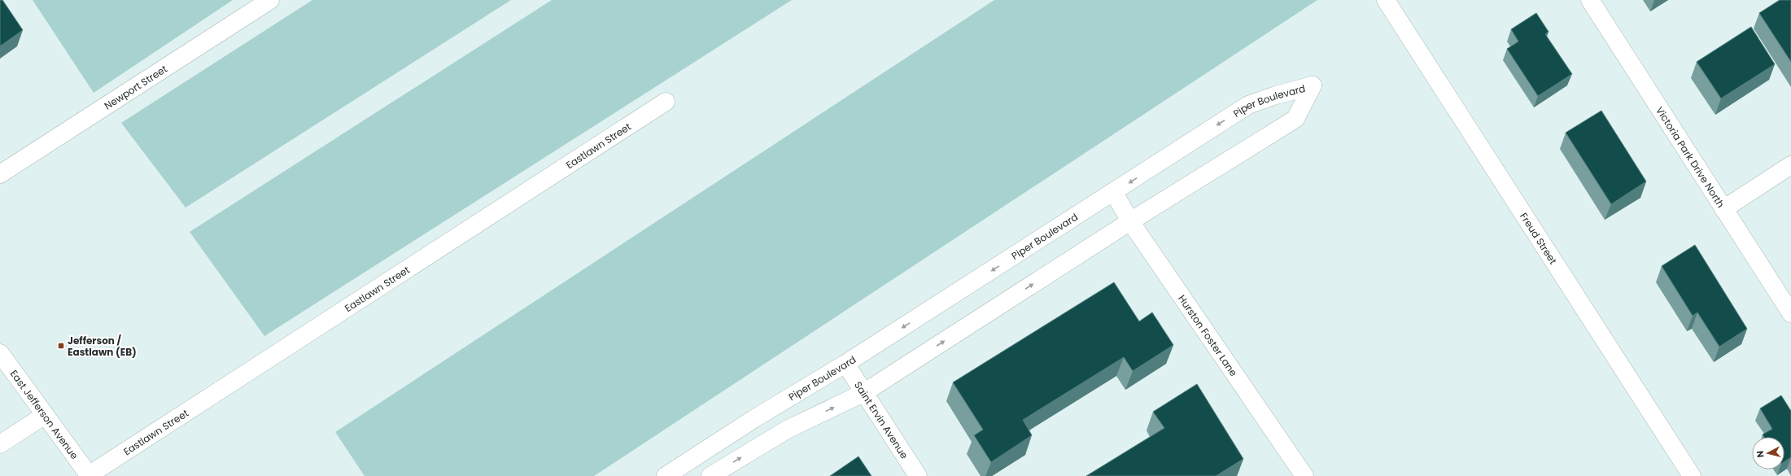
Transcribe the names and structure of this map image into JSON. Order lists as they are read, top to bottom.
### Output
{
  "streets": {
    "street": [
      "Newport Street",
      "Piper Boulevard",
      "Eastlawn Street",
      "Victoria Park Drive North",
      "Freud Street",
      "Hurston Foster Lane",
      "East Jefferson Avenue",
      "Saint Ervin Avenue"
    ]
  },
  "crossings": [
    ["Piper Boulevard", "Hurston Foster Lane"],
    ["Piper Boulevard", "Saint Ervin Avenue"],
    ["Eastlawn Street", "East Jefferson Avenue"]
  ],
  "places": {
    "transit": ["Jefferson / Eastlawn (EB)"]
  },
  "north": "left"
}
